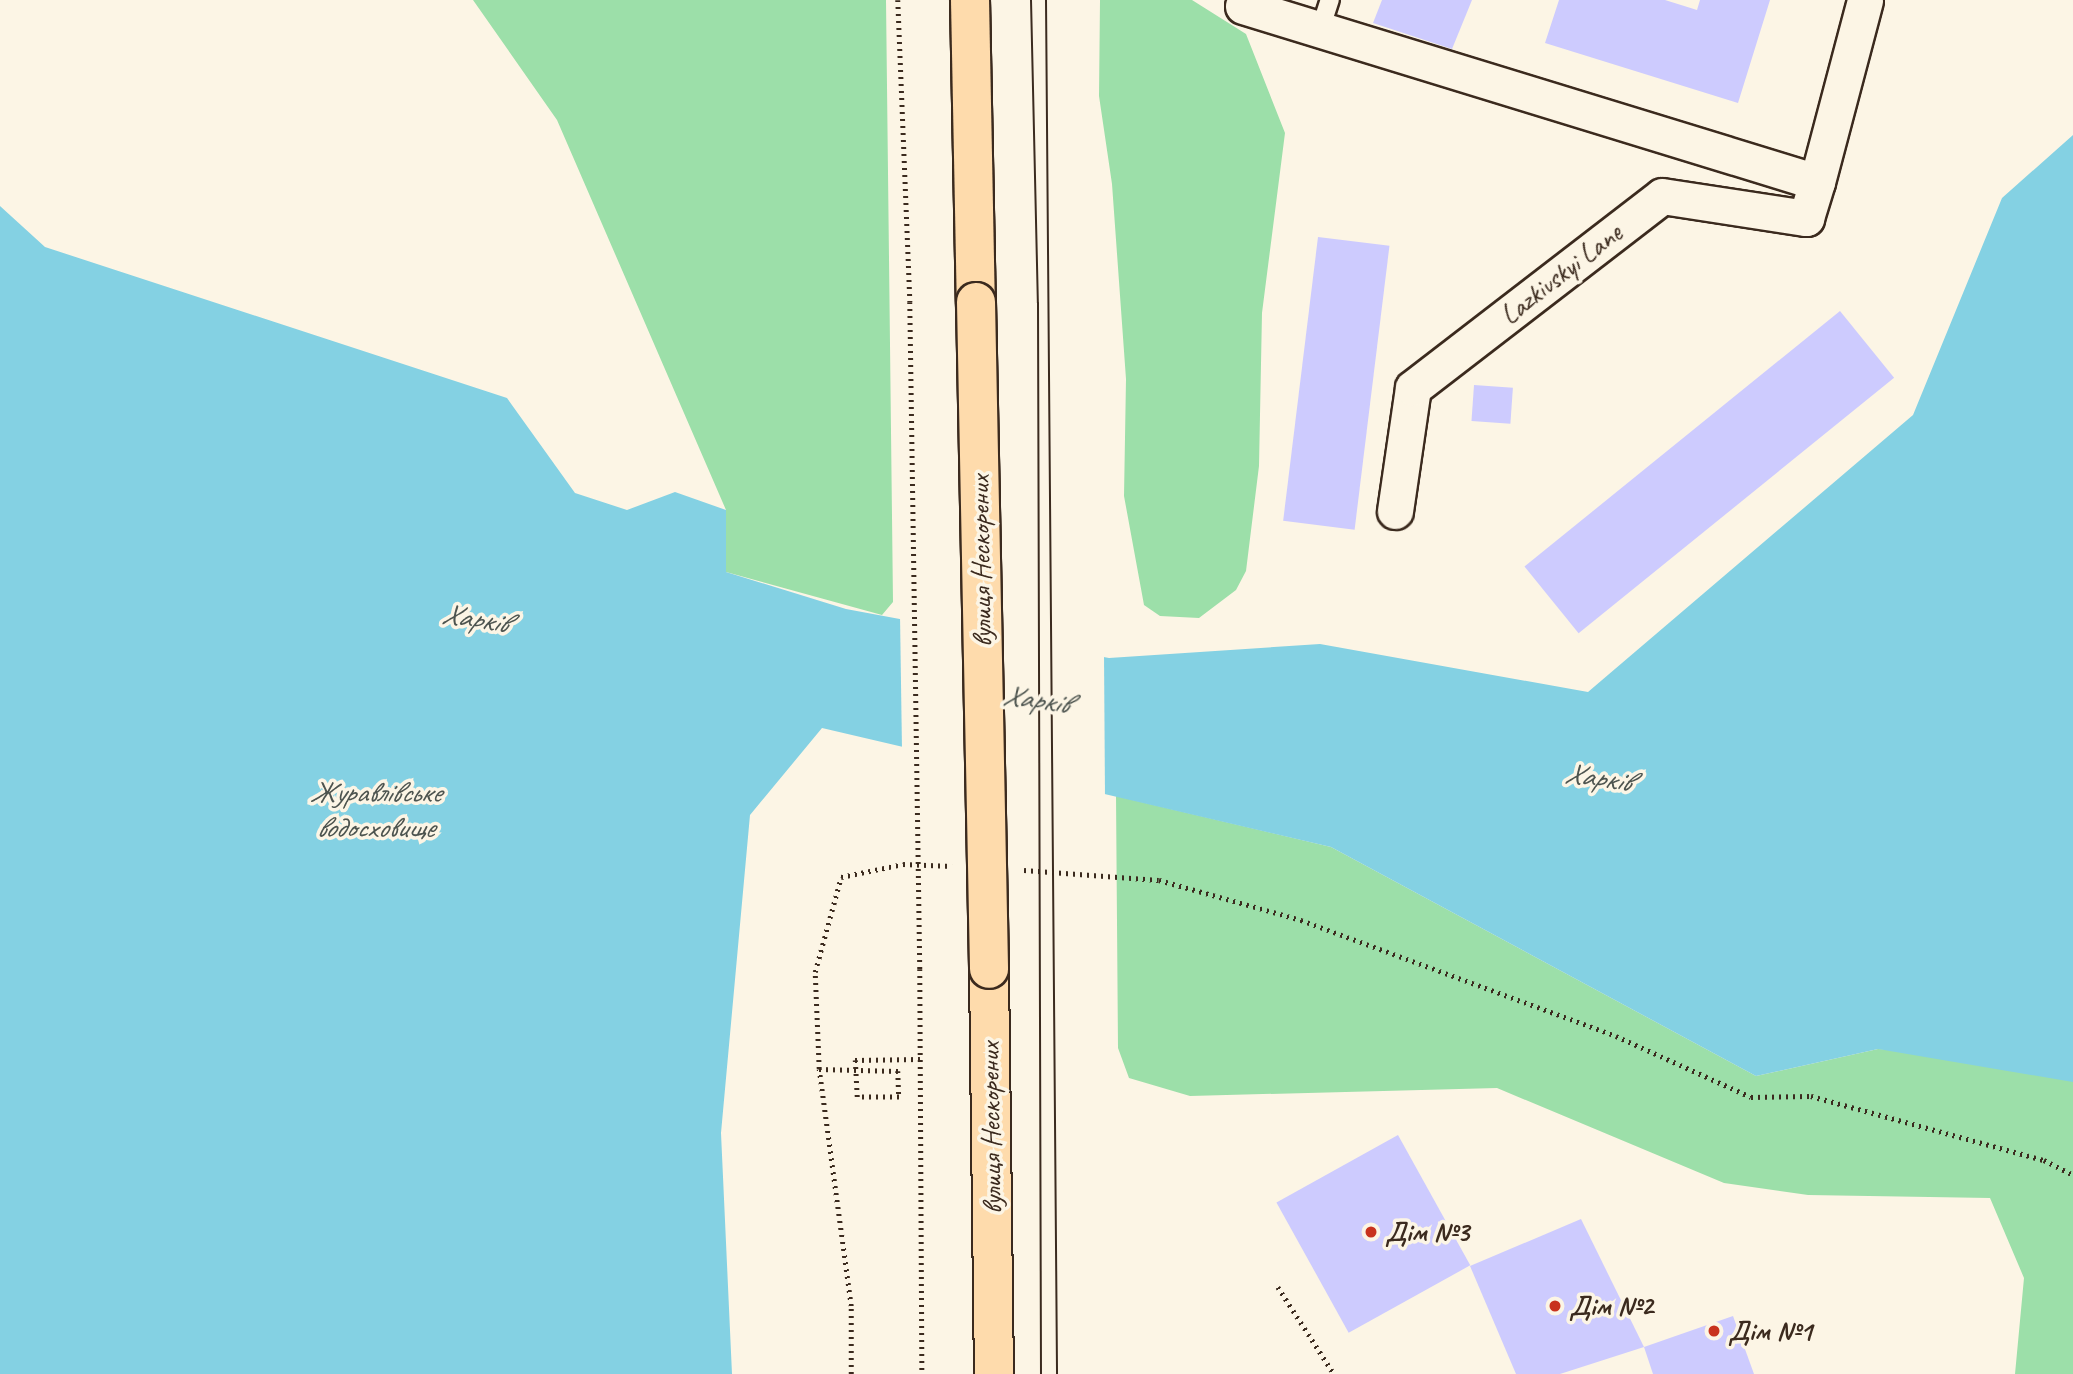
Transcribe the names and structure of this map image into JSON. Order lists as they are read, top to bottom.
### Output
{
  "streets": {
    "main road": ["вулиця Нескорених"],
    "street": ["Lazkivskyi Lane"]
  },
  "water": ["Харків", "Журавлівське водосховище"],
  "places": ["Дім №3", "Дім №2", "Дім №1"]
}
